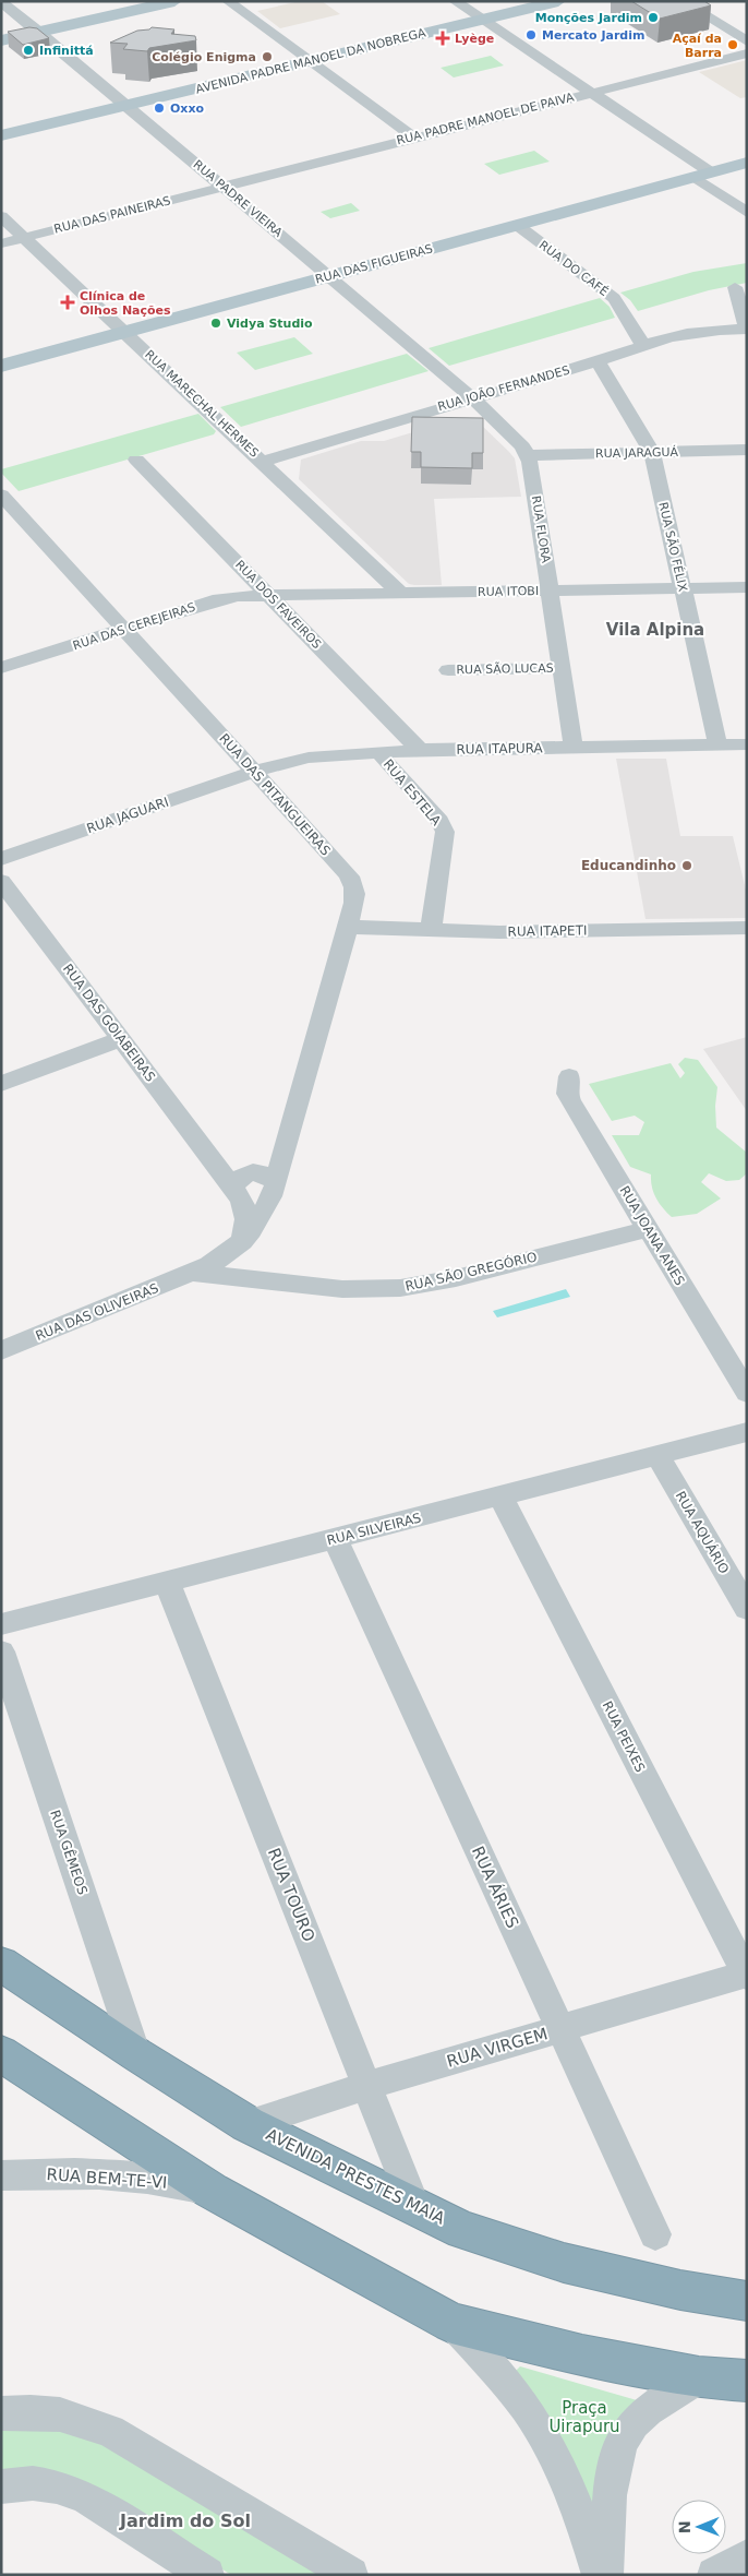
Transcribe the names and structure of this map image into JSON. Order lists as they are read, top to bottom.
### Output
{
  "streets": {
    "highway": ["AVENIDA PRESTES MAIA"],
    "main road": ["AVENIDA PADRE MANOEL DA NOBREGA", "RUA DAS FIGUEIRAS"],
    "street": [
      "RUA PADRE MANOEL DE PAIVA",
      "RUA PADRE VIEIRA",
      "RUA DAS PAINEIRAS",
      "RUA DO CAFÉ",
      "RUA JOÃO FERNANDES",
      "RUA MARECHAL HERMES",
      "RUA JARAGUÁ",
      "RUA FLORA",
      "RUA SÃO FÉLIX",
      "RUA ITOBI",
      "RUA DOS FAVEIROS",
      "RUA DAS CEREJEIRAS",
      "RUA SÃO LUCAS",
      "RUA ITAPURA",
      "RUA ESTELA",
      "RUA DAS PITANGUEIRAS",
      "RUA JAGUARI",
      "RUA ITAPETI",
      "RUA DAS GOIABEIRAS",
      "RUA JOANA ANES",
      "RUA SÃO GREGÓRIO",
      "RUA DAS OLIVEIRAS",
      "RUA SILVEIRAS",
      "RUA AQUÁRIO",
      "RUA PEIXES",
      "RUA GÊMEOS",
      "RUA ÁRIES",
      "RUA TOURO",
      "RUA VIRGEM",
      "RUA BEM-TE-VI"
    ]
  },
  "crossings": [
    ["AVENIDA PADRE MANOEL DA NOBREGA", "RUA PADRE VIEIRA"],
    ["RUA PADRE MANOEL DE PAIVA", "RUA PADRE VIEIRA"],
    ["RUA PADRE MANOEL DE PAIVA", "RUA DAS PAINEIRAS"],
    ["RUA PADRE VIEIRA", "RUA DAS PAINEIRAS"],
    ["RUA PADRE VIEIRA", "RUA DAS FIGUEIRAS"],
    ["RUA PADRE VIEIRA", "RUA JOÃO FERNANDES"],
    ["RUA DAS PAINEIRAS", "RUA MARECHAL HERMES"],
    ["RUA DAS FIGUEIRAS", "RUA DO CAFÉ"],
    ["RUA DAS FIGUEIRAS", "RUA MARECHAL HERMES"],
    ["RUA DO CAFÉ", "RUA JOÃO FERNANDES"],
    ["RUA JOÃO FERNANDES", "RUA MARECHAL HERMES"],
    ["RUA JOÃO FERNANDES", "RUA SÃO FÉLIX"],
    ["RUA MARECHAL HERMES", "RUA ITOBI"],
    ["RUA JARAGUÁ", "RUA FLORA"],
    ["RUA JARAGUÁ", "RUA SÃO FÉLIX"],
    ["RUA FLORA", "RUA ITOBI"],
    ["RUA FLORA", "RUA SÃO LUCAS"],
    ["RUA FLORA", "RUA ITAPURA"],
    ["RUA SÃO FÉLIX", "RUA ITOBI"],
    ["RUA SÃO FÉLIX", "RUA ITAPURA"],
    ["RUA ITOBI", "RUA DOS FAVEIROS"],
    ["RUA ITOBI", "RUA DAS CEREJEIRAS"],
    ["RUA DOS FAVEIROS", "RUA DAS CEREJEIRAS"],
    ["RUA DOS FAVEIROS", "RUA ITAPURA"],
    ["RUA DAS CEREJEIRAS", "RUA DAS PITANGUEIRAS"],
    ["RUA ITAPURA", "RUA ESTELA"],
    ["RUA ITAPURA", "RUA DAS PITANGUEIRAS"],
    ["RUA ITAPURA", "RUA JAGUARI"],
    ["RUA ESTELA", "RUA ITAPETI"],
    ["RUA DAS PITANGUEIRAS", "RUA JAGUARI"],
    ["RUA DAS PITANGUEIRAS", "RUA ITAPETI"],
    ["RUA DAS PITANGUEIRAS", "RUA DAS GOIABEIRAS"],
    ["RUA DAS PITANGUEIRAS", "RUA SÃO GREGÓRIO"],
    ["RUA DAS PITANGUEIRAS", "RUA DAS OLIVEIRAS"],
    ["RUA JOANA ANES", "RUA SÃO GREGÓRIO"],
    ["RUA SÃO GREGÓRIO", "RUA DAS OLIVEIRAS"],
    ["RUA SILVEIRAS", "RUA AQUÁRIO"],
    ["RUA SILVEIRAS", "RUA PEIXES"],
    ["RUA SILVEIRAS", "RUA ÁRIES"],
    ["RUA SILVEIRAS", "RUA TOURO"],
    ["RUA PEIXES", "RUA VIRGEM"],
    ["RUA GÊMEOS", "AVENIDA PRESTES MAIA"],
    ["RUA ÁRIES", "RUA VIRGEM"],
    ["RUA TOURO", "RUA VIRGEM"],
    ["RUA TOURO", "AVENIDA PRESTES MAIA"],
    ["RUA VIRGEM", "AVENIDA PRESTES MAIA"]
  ],
  "districts": ["Vila Alpina", "Jardim do Sol"],
  "parks": ["Praça Uirapuru"],
  "places": {
    "other": [
      "Monções Jardim",
      "Mercato Jardim",
      "Açaí da Barra",
      "Infinittá",
      "Colégio Enigma",
      "Oxxo",
      "Vidya Studio",
      "Educandinho"
    ],
    "health": ["Lyège", "Clínica de Olhos Nações"]
  },
  "north": "left"
}
